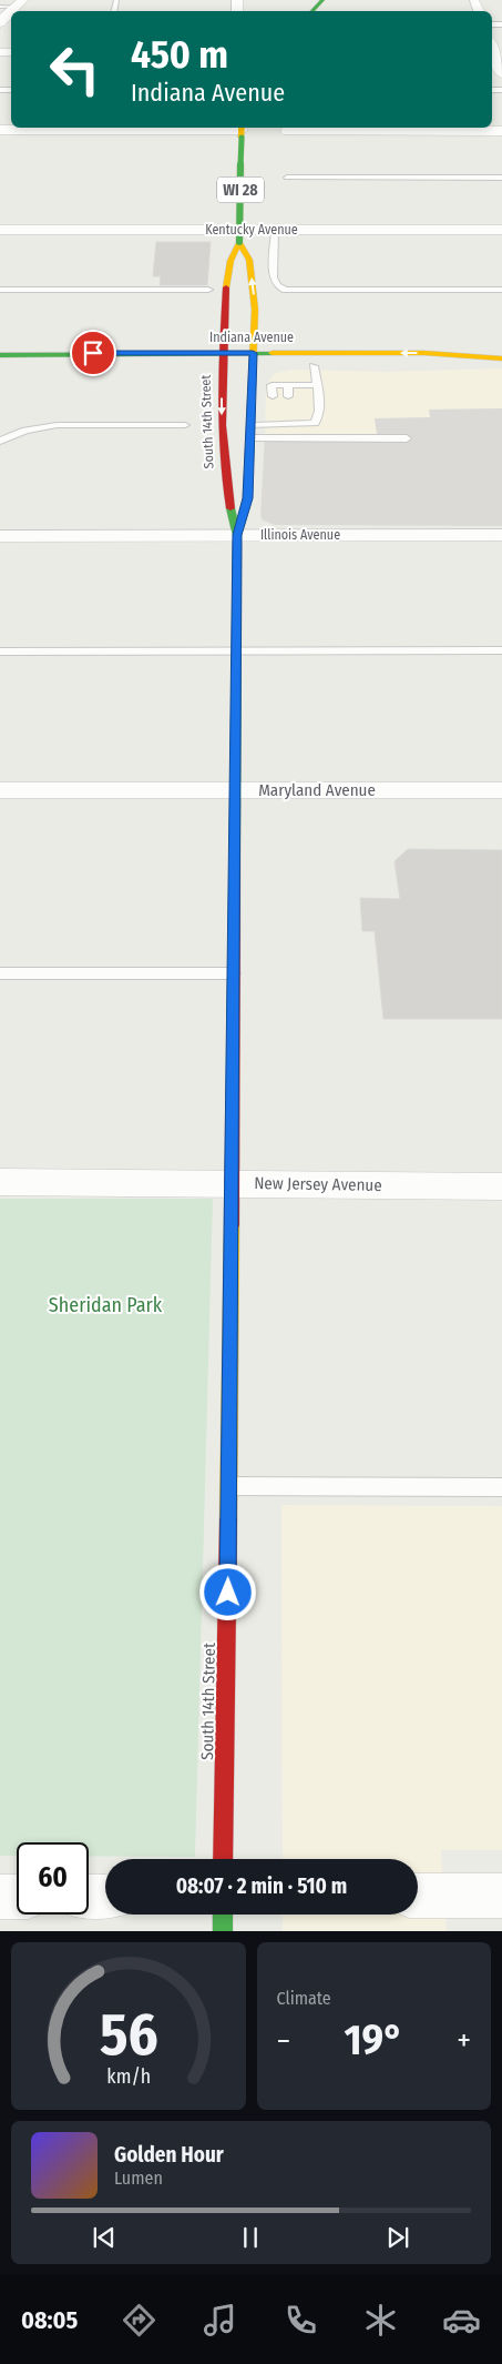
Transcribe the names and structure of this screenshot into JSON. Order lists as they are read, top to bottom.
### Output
{
  "streets": {
    "main road": ["WI 28", "Indiana Avenue", "South 14th Street"],
    "street": [
      "Kentucky Avenue",
      "Illinois Avenue",
      "Maryland Avenue",
      "New Jersey Avenue"
    ]
  },
  "crossings": [
    ["Indiana Avenue", "South 14th Street"],
    ["South 14th Street", "Illinois Avenue"],
    ["South 14th Street", "Maryland Avenue"],
    ["South 14th Street", "New Jersey Avenue"]
  ],
  "parks": ["Sheridan Park"],
  "page": {
    "turn": ["450 m", "Indiana Avenue"],
    "limit": "60",
    "trip": "08:07 · 2 min · 510 m",
    "tile": "Climate",
    "heat": ["−", "19°", "+"],
    "song": ["Golden Hour", "Lumen"],
    "tabs": "08:05",
    "gauge": ["56", "km/h"]
  }
}
